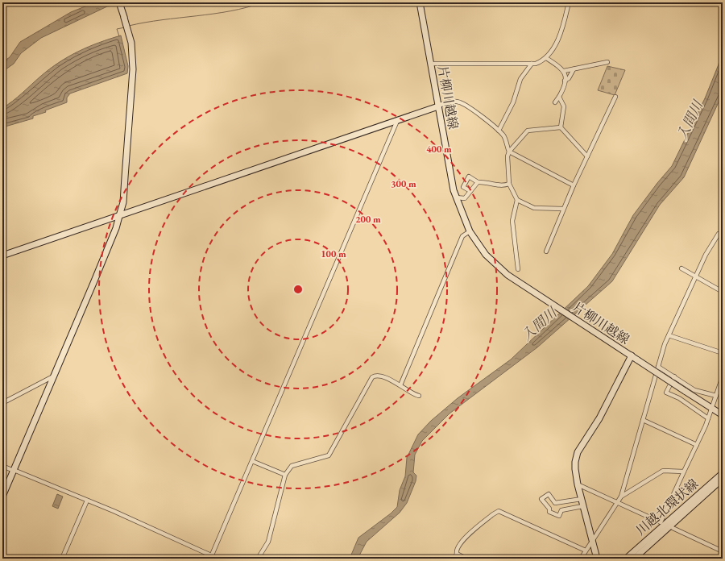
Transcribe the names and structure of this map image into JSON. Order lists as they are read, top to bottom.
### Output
{
  "streets": {
    "street": ["片柳川越線", "川越北環状線"]
  },
  "water": ["入間川"],
  "rings": [
    "400 m",
    "300 m",
    "200 m",
    "100 m"
  ]
}
